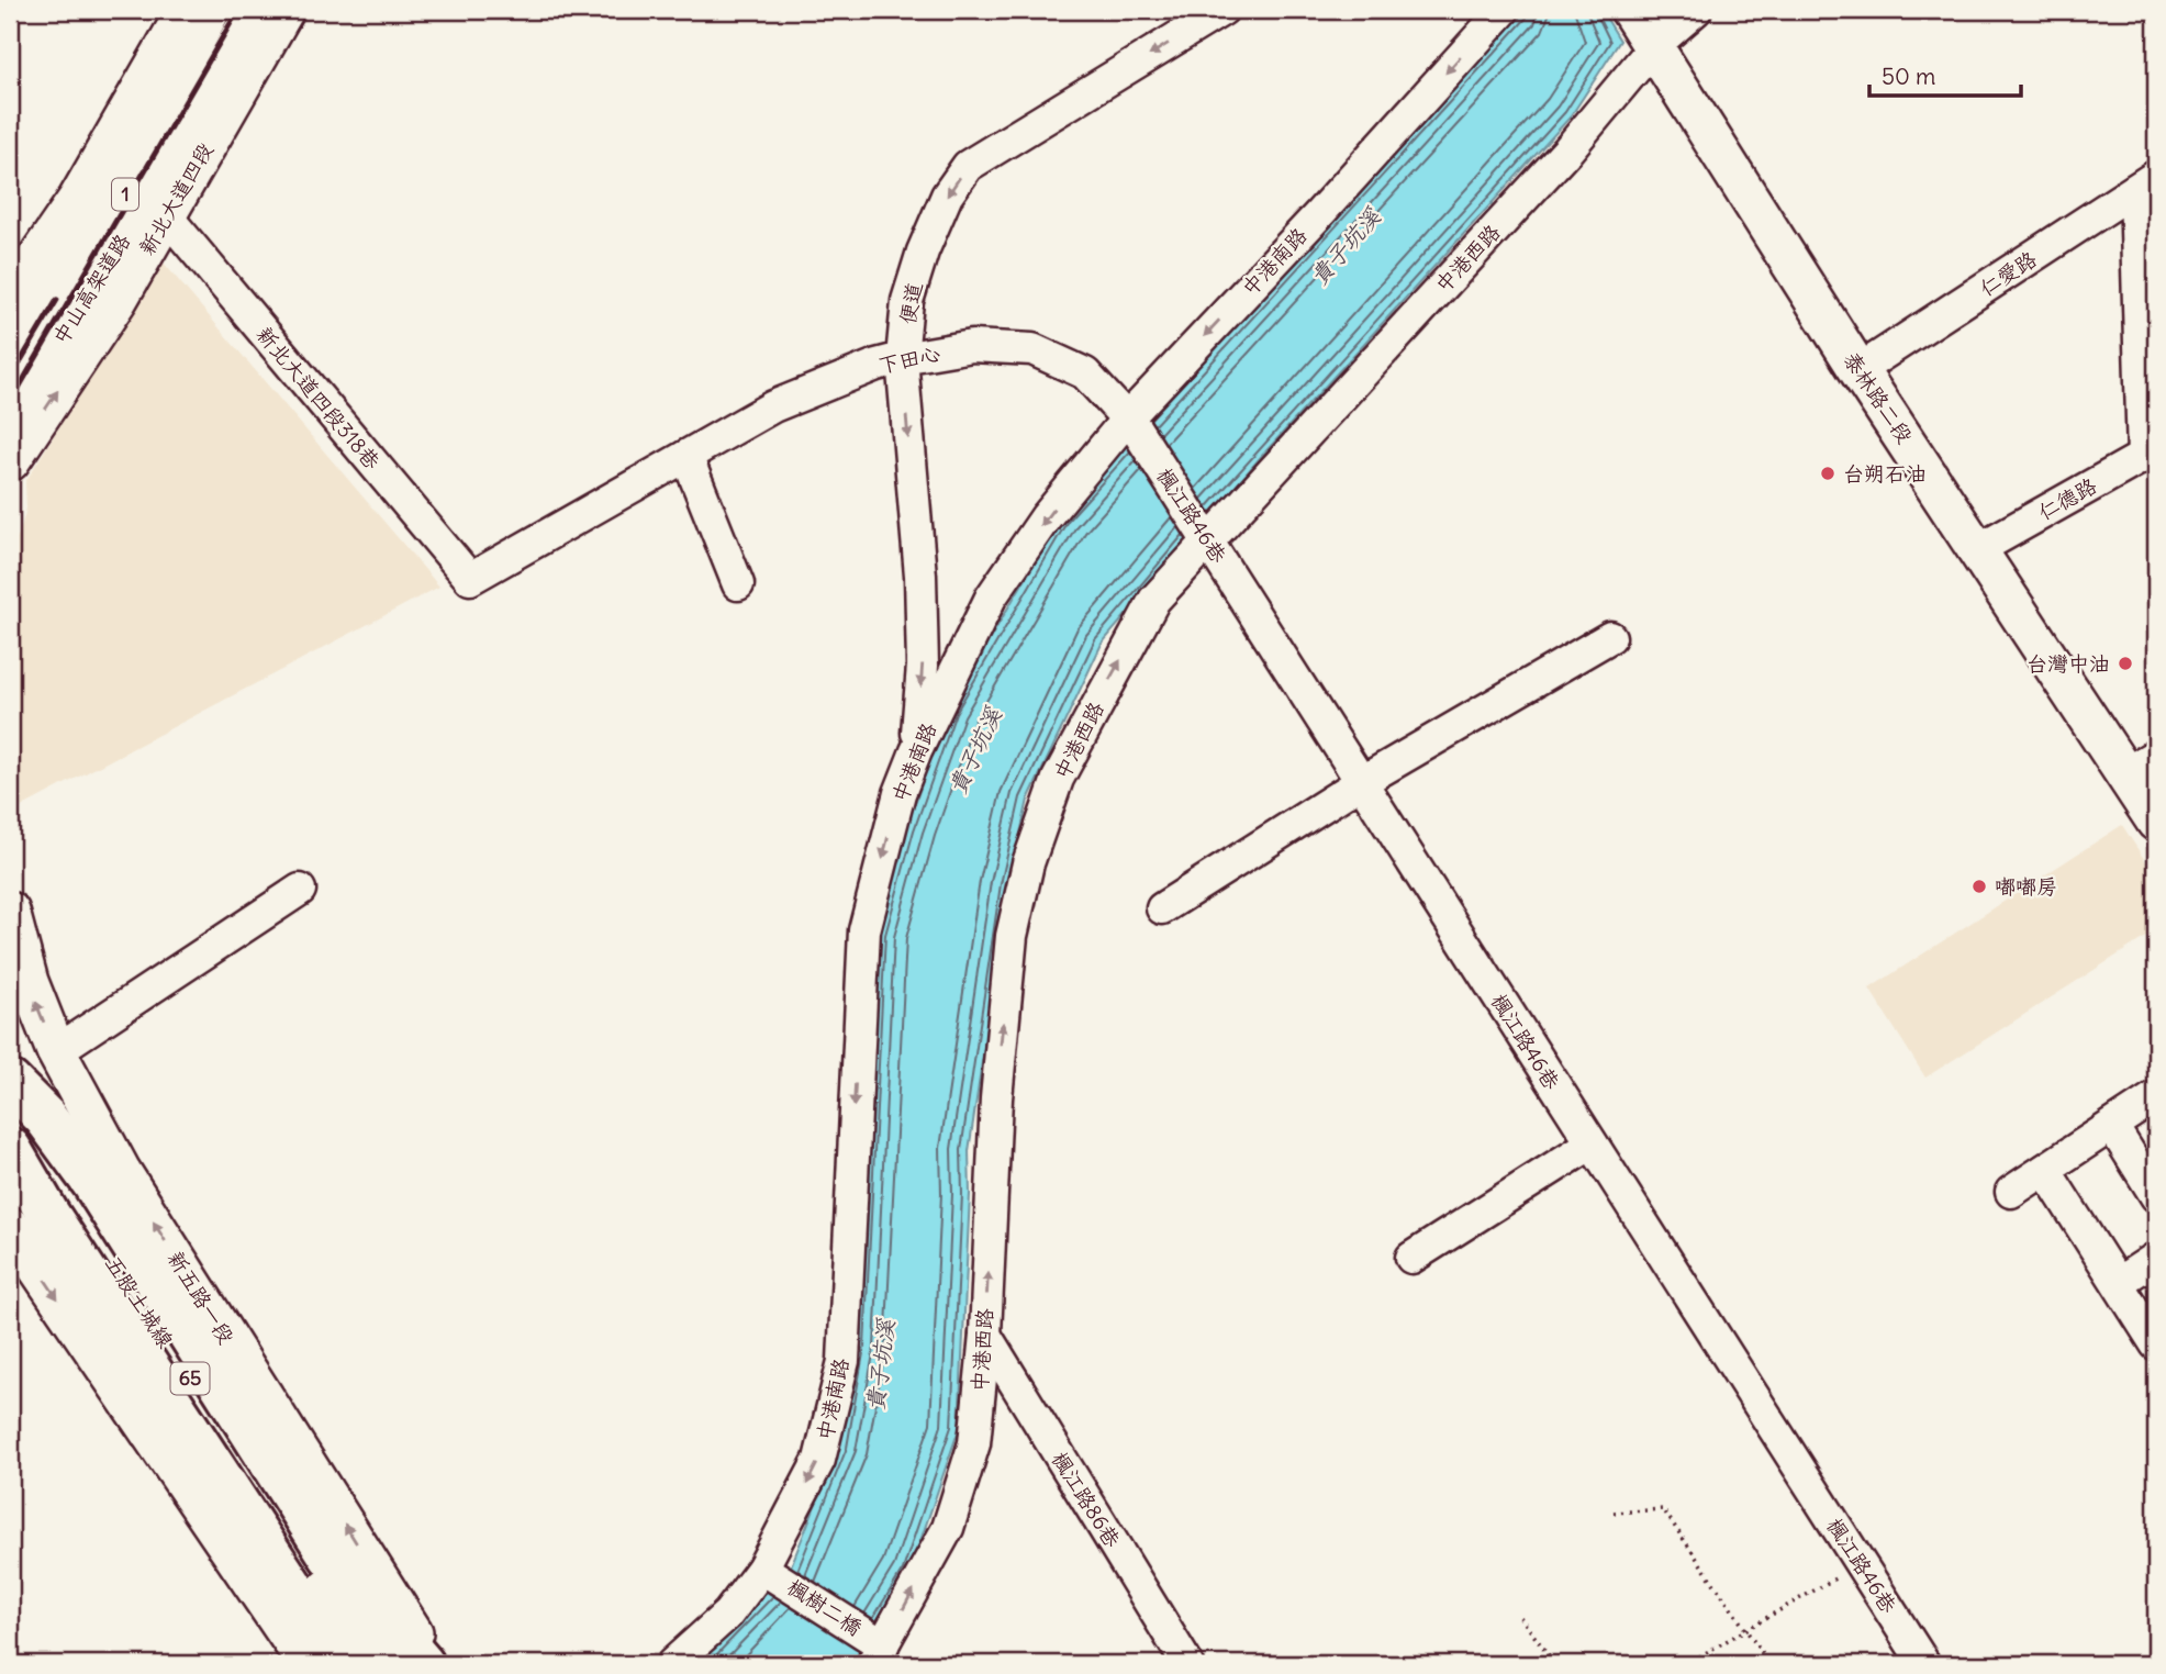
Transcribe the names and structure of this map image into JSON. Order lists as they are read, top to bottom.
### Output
{
  "streets": {
    "highway": [
      "1",
      "中山高架道路",
      "五股土城線",
      "65"
    ],
    "main road": ["新北大道四段", "泰林路二段", "新五路一段"],
    "street": [
      "中港西路",
      "中港南路",
      "仁愛路",
      "便道",
      "下田心",
      "新北大道四段318巷",
      "仁德路",
      "楓江路46巷",
      "楓江路86巷",
      "楓樹二橋"
    ]
  },
  "crossings": [
    ["新北大道四段", "新北大道四段318巷"],
    ["中港西路", "泰林路二段"],
    ["中港西路", "楓江路46巷"],
    ["中港西路", "楓江路86巷"],
    ["中港西路", "楓樹二橋"],
    ["中港南路", "便道"],
    ["中港南路", "下田心"],
    ["中港南路", "楓江路46巷"],
    ["中港南路", "楓樹二橋"],
    ["仁愛路", "泰林路二段"],
    ["便道", "下田心"],
    ["下田心", "新北大道四段318巷"],
    ["下田心", "楓江路46巷"],
    ["泰林路二段", "仁德路"]
  ],
  "one_way": ["中港西路", "中港南路", "便道"],
  "water": ["貴子坑溪"],
  "places": ["台朔石油", "台灣中油", "嘟嘟房"],
  "scale_bar": "50 m"
}
